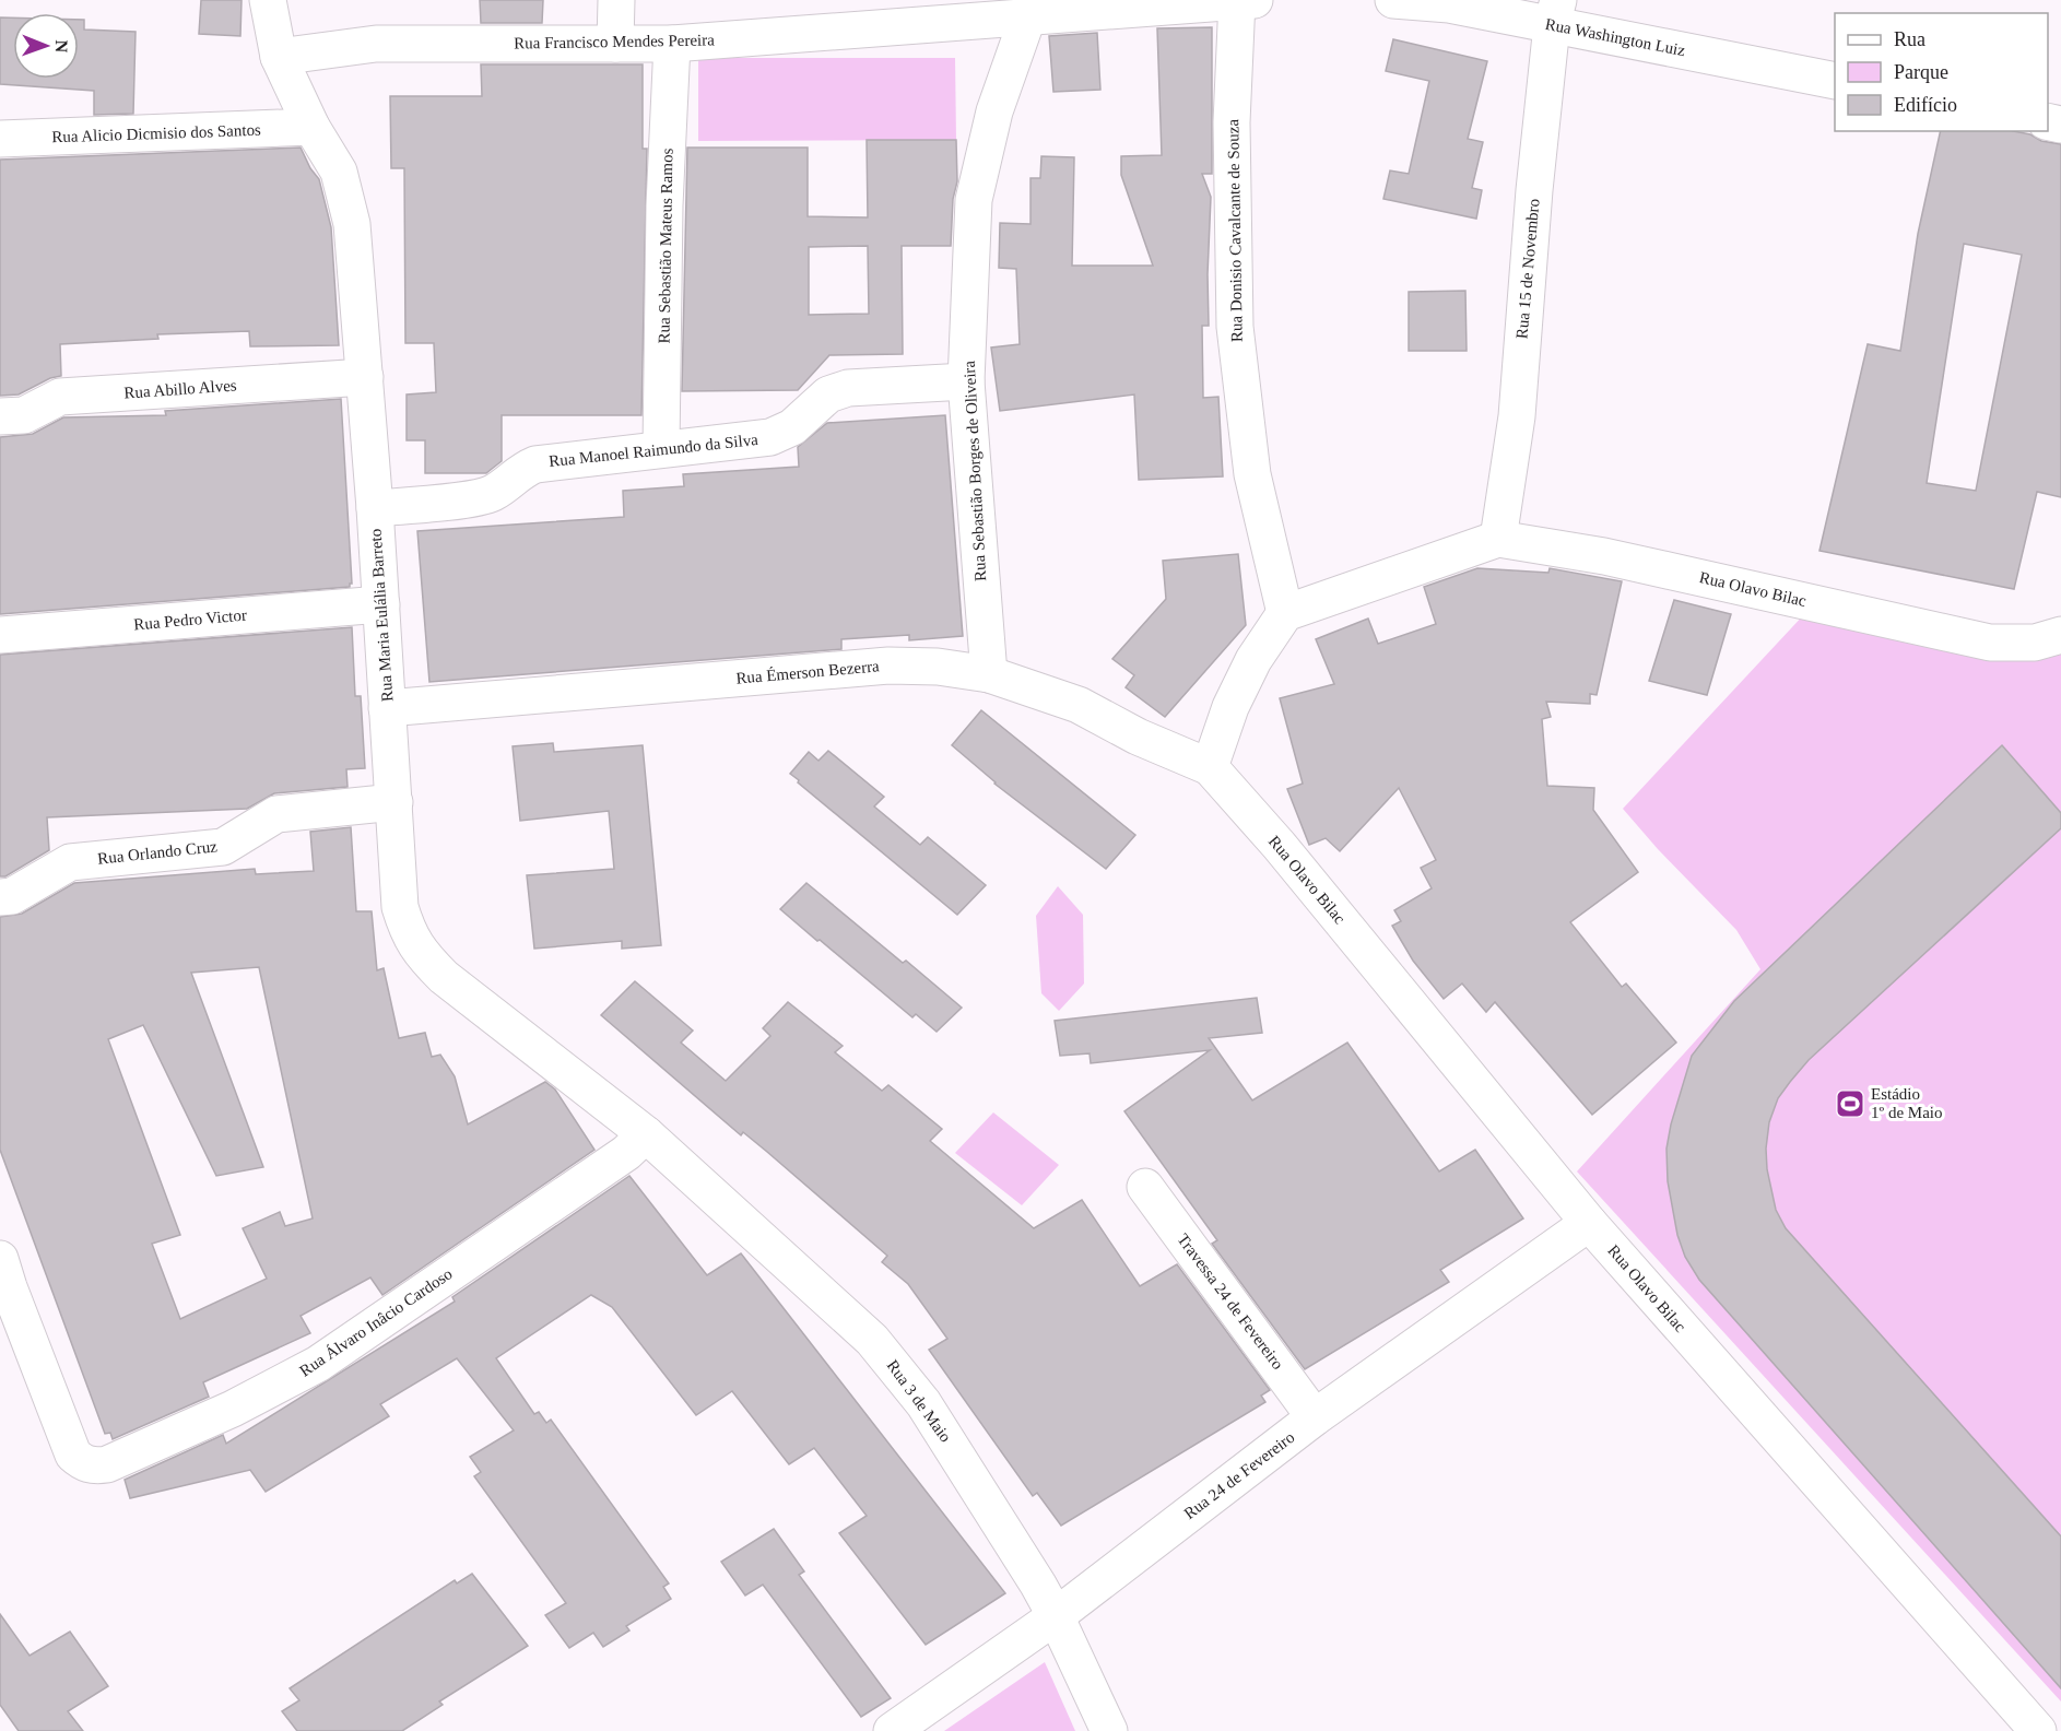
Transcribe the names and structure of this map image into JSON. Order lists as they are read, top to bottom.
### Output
{
  "streets": {
    "street": [
      "Rua Washington Luiz",
      "Rua Francisco Mendes Pereira",
      "Rua Alicio Dicmisio dos Santos",
      "Rua Donisio Cavalcante de Souza",
      "Rua Sebastião Mateus Ramos",
      "Rua 15 de Novembro",
      "Rua Abillo Alves",
      "Rua Manoel Raimundo da Silva",
      "Rua Sebastião Borges de Oliveira",
      "Rua Olavo Bilac",
      "Rua Maria Eulália Barreto",
      "Rua Pedro Victor",
      "Rua Émerson Bezerra",
      "Rua Orlando Cruz",
      "Travessa 24 de Fevereiro",
      "Rua Álvaro Inâcio Cardoso",
      "Rua 3 de Maio",
      "Rua 24 de Fevereiro"
    ]
  },
  "crossings": [
    ["Rua Washington Luiz", "Rua 15 de Novembro"],
    ["Rua Francisco Mendes Pereira", "Rua Sebastião Mateus Ramos"],
    ["Rua Francisco Mendes Pereira", "Rua Sebastião Borges de Oliveira"],
    ["Rua Francisco Mendes Pereira", "Rua Maria Eulália Barreto"],
    ["Rua Alicio Dicmisio dos Santos", "Rua Maria Eulália Barreto"],
    ["Rua Donisio Cavalcante de Souza", "Rua Olavo Bilac"],
    ["Rua Sebastião Mateus Ramos", "Rua Manoel Raimundo da Silva"],
    ["Rua 15 de Novembro", "Rua Olavo Bilac"],
    ["Rua Abillo Alves", "Rua Maria Eulália Barreto"],
    ["Rua Manoel Raimundo da Silva", "Rua Sebastião Borges de Oliveira"],
    ["Rua Manoel Raimundo da Silva", "Rua Maria Eulália Barreto"],
    ["Rua Sebastião Borges de Oliveira", "Rua Émerson Bezerra"],
    ["Rua Olavo Bilac", "Rua Émerson Bezerra"],
    ["Rua Olavo Bilac", "Rua 24 de Fevereiro"],
    ["Rua Maria Eulália Barreto", "Rua Pedro Victor"],
    ["Rua Maria Eulália Barreto", "Rua Émerson Bezerra"],
    ["Rua Maria Eulália Barreto", "Rua Orlando Cruz"],
    ["Rua Maria Eulália Barreto", "Rua Álvaro Inâcio Cardoso"],
    ["Rua Maria Eulália Barreto", "Rua 3 de Maio"],
    ["Travessa 24 de Fevereiro", "Rua 24 de Fevereiro"],
    ["Rua Álvaro Inâcio Cardoso", "Rua 3 de Maio"],
    ["Rua 3 de Maio", "Rua 24 de Fevereiro"]
  ],
  "places": {
    "sports": ["Estádio 1º de Maio"]
  },
  "legend": ["Rua", "Parque", "Edifício"],
  "north": "right"
}
